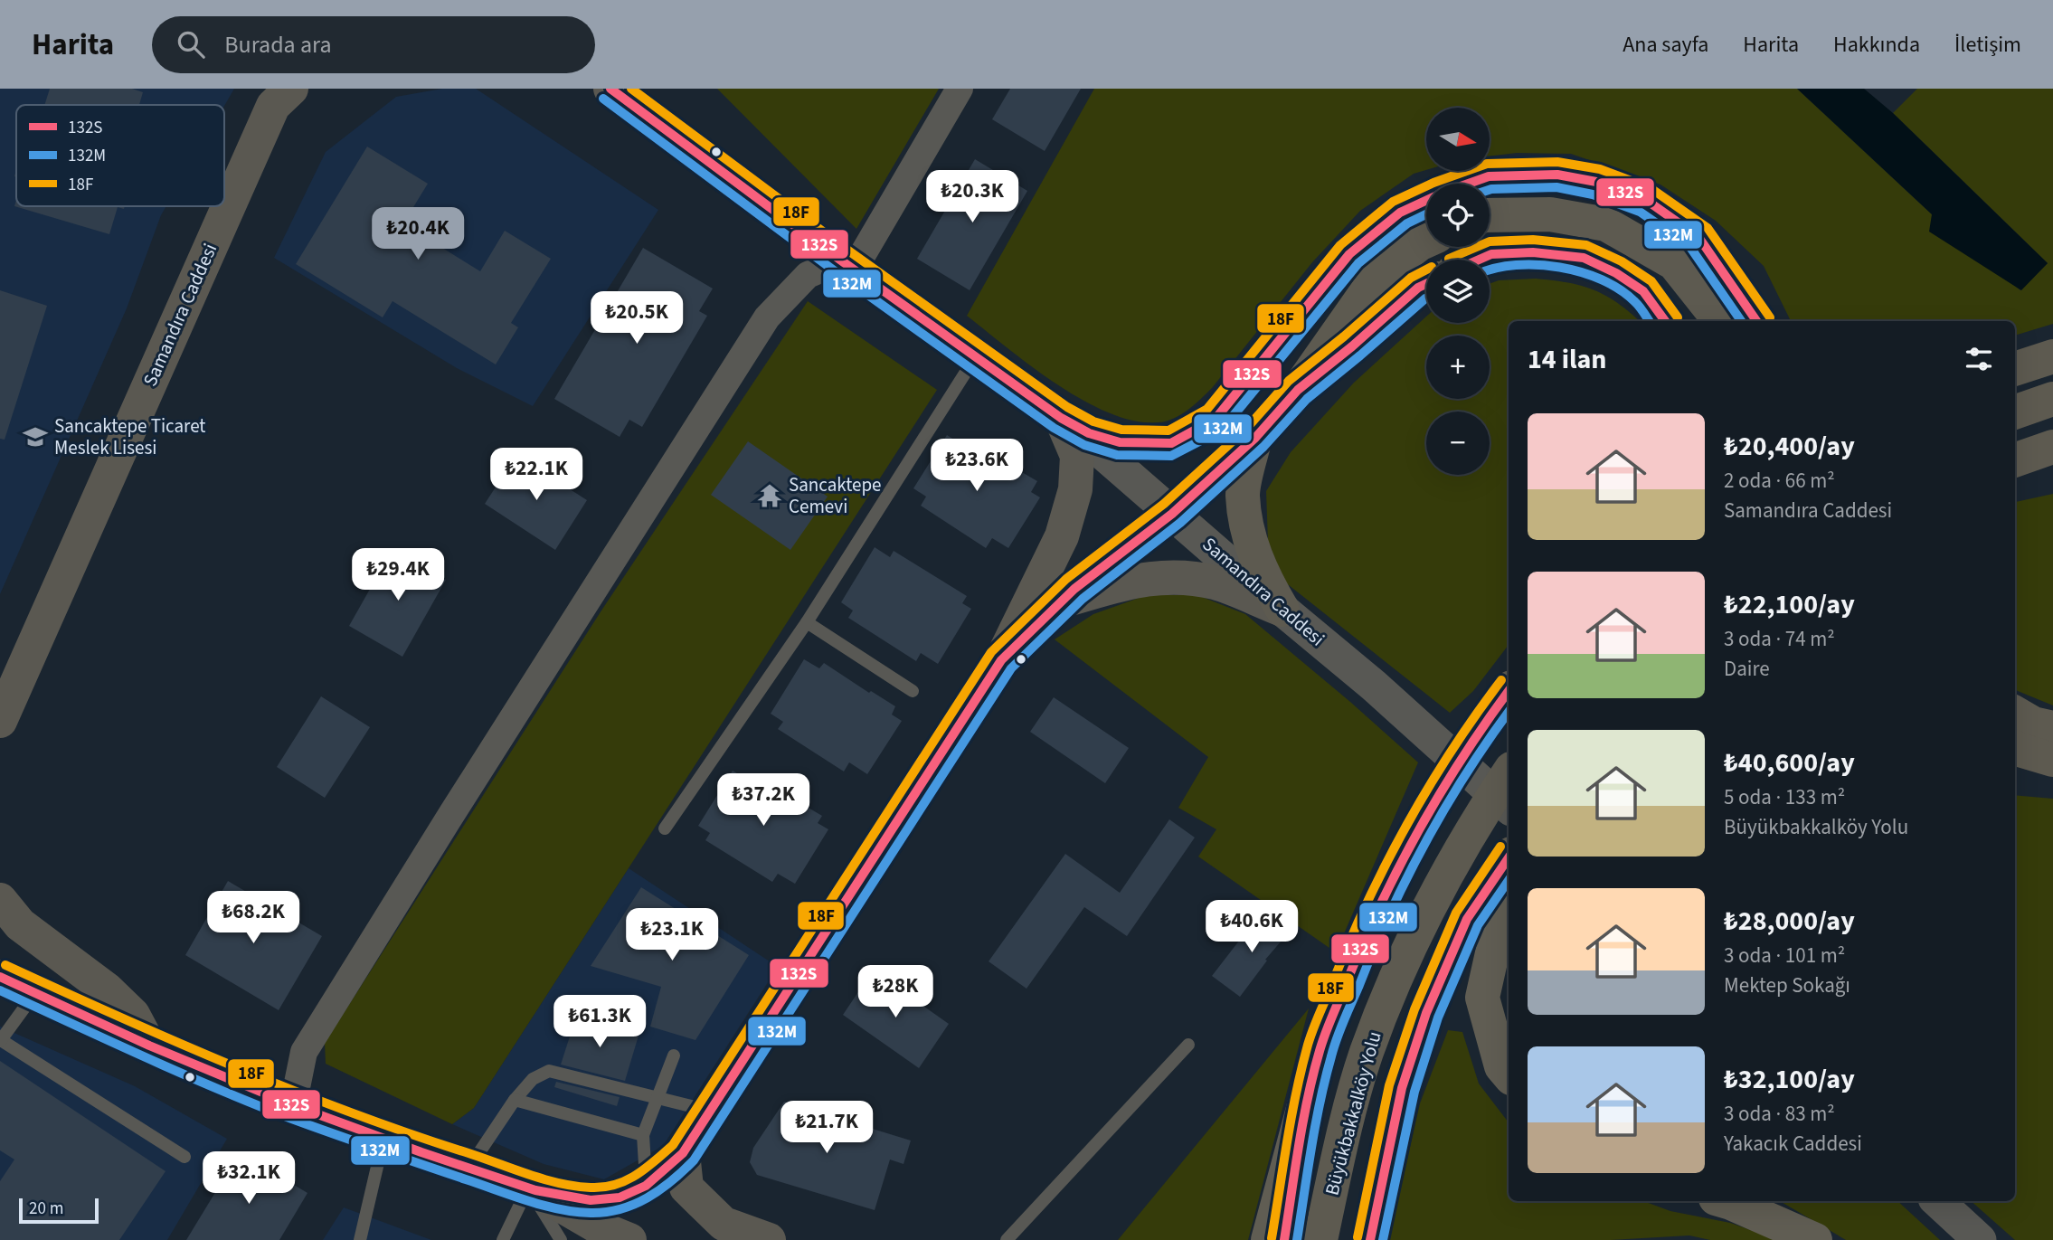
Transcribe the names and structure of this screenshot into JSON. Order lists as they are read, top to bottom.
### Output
{
  "streets": {
    "highway": ["Büyükbakkalköy Yolu"],
    "main road": ["Samandıra Caddesi"]
  },
  "places": {
    "school or university": ["Sancaktepe Ticaret Meslek Lisesi"],
    "temple": ["Sancaktepe Cemevi"]
  },
  "lines": ["transit line 132S", "transit line 18F", "transit line 132M"],
  "legend": ["132S", "132M", "18F"],
  "scale_bar": "20 m",
  "north": "right",
  "page": {
    "header": "Harita",
    "search": "Burada ara",
    "nav": [
      "Ana sayfa",
      "Harita",
      "Hakkında",
      "İletişim"
    ],
    "map_buttons": ["+", "−"],
    "price": [
      "₺20.3K",
      "₺20.4K",
      "₺20.5K",
      "₺23.6K",
      "₺22.1K",
      "₺29.4K",
      "₺37.2K",
      "₺68.2K",
      "₺40.6K",
      "₺23.1K",
      "₺28K",
      "₺61.3K",
      "₺21.7K",
      "₺32.1K"
    ],
    "heading": "14 ilan",
    "list": [
      {
        "name": "₺20,400/ay",
        "note": "2 oda · 66 m² · Samandıra Caddesi"
      },
      {
        "name": "₺22,100/ay",
        "note": "3 oda · 74 m² · Daire"
      },
      {
        "name": "₺40,600/ay",
        "note": "5 oda · 133 m² · Büyükbakkalköy Yolu"
      },
      {
        "name": "₺28,000/ay",
        "note": "3 oda · 101 m² · Mektep Sokağı"
      },
      {
        "name": "₺32,100/ay",
        "note": "3 oda · 83 m² · Yakacık Caddesi"
      }
    ],
    "scale": "20 m"
  }
}
